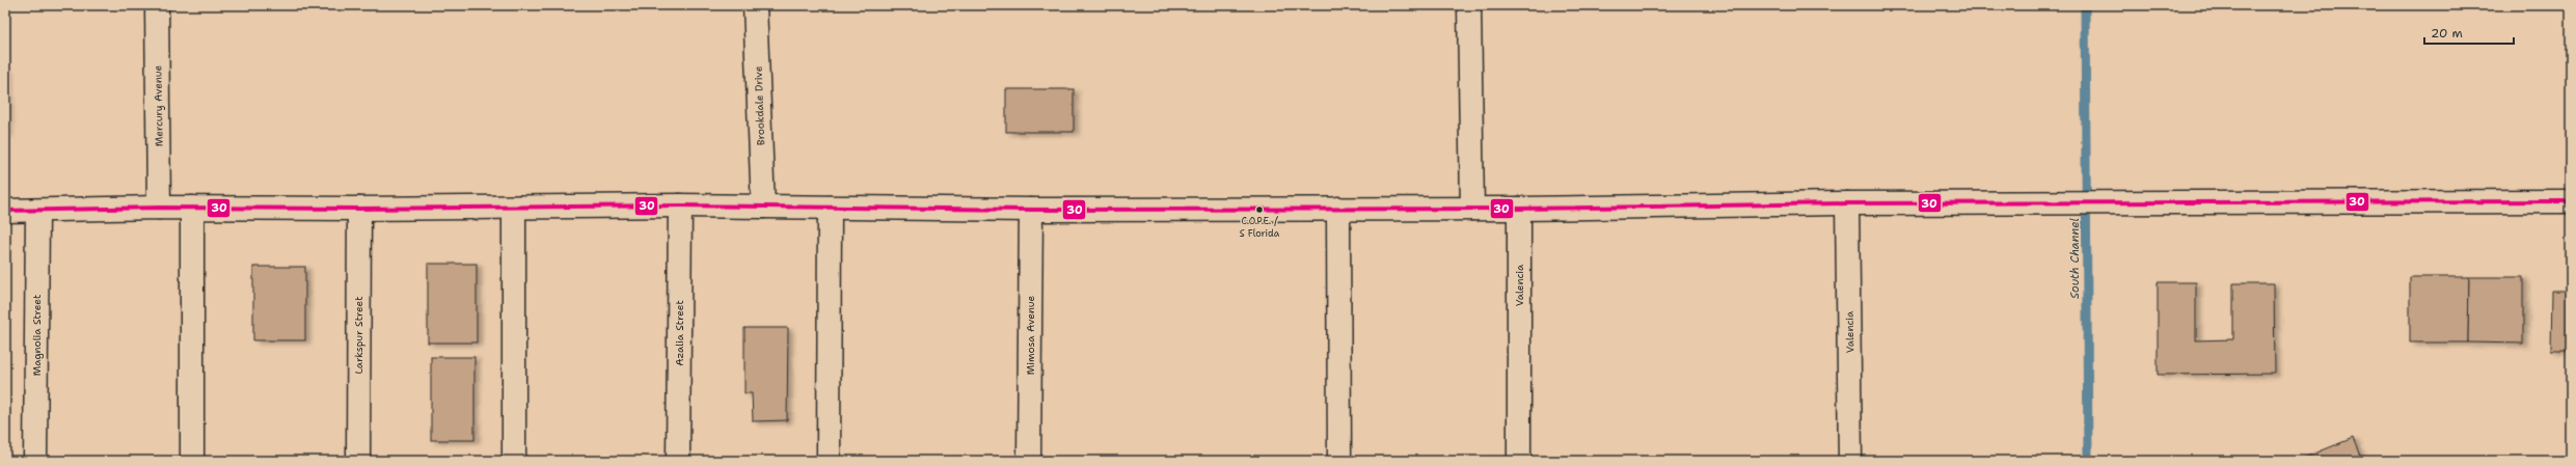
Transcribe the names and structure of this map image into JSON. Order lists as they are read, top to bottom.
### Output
{
  "streets": {
    "main road": [
      "Mercury Avenue",
      "Brookdale Drive",
      "Valencia",
      "Azalia Street",
      "Magnolia Street",
      "Larkspur Street",
      "Mimosa Avenue"
    ]
  },
  "water": ["South Channel"],
  "places": ["C.O.P.E. / S Florida"],
  "lines": ["transit line 30"],
  "scale_bar": "20 m"
}
